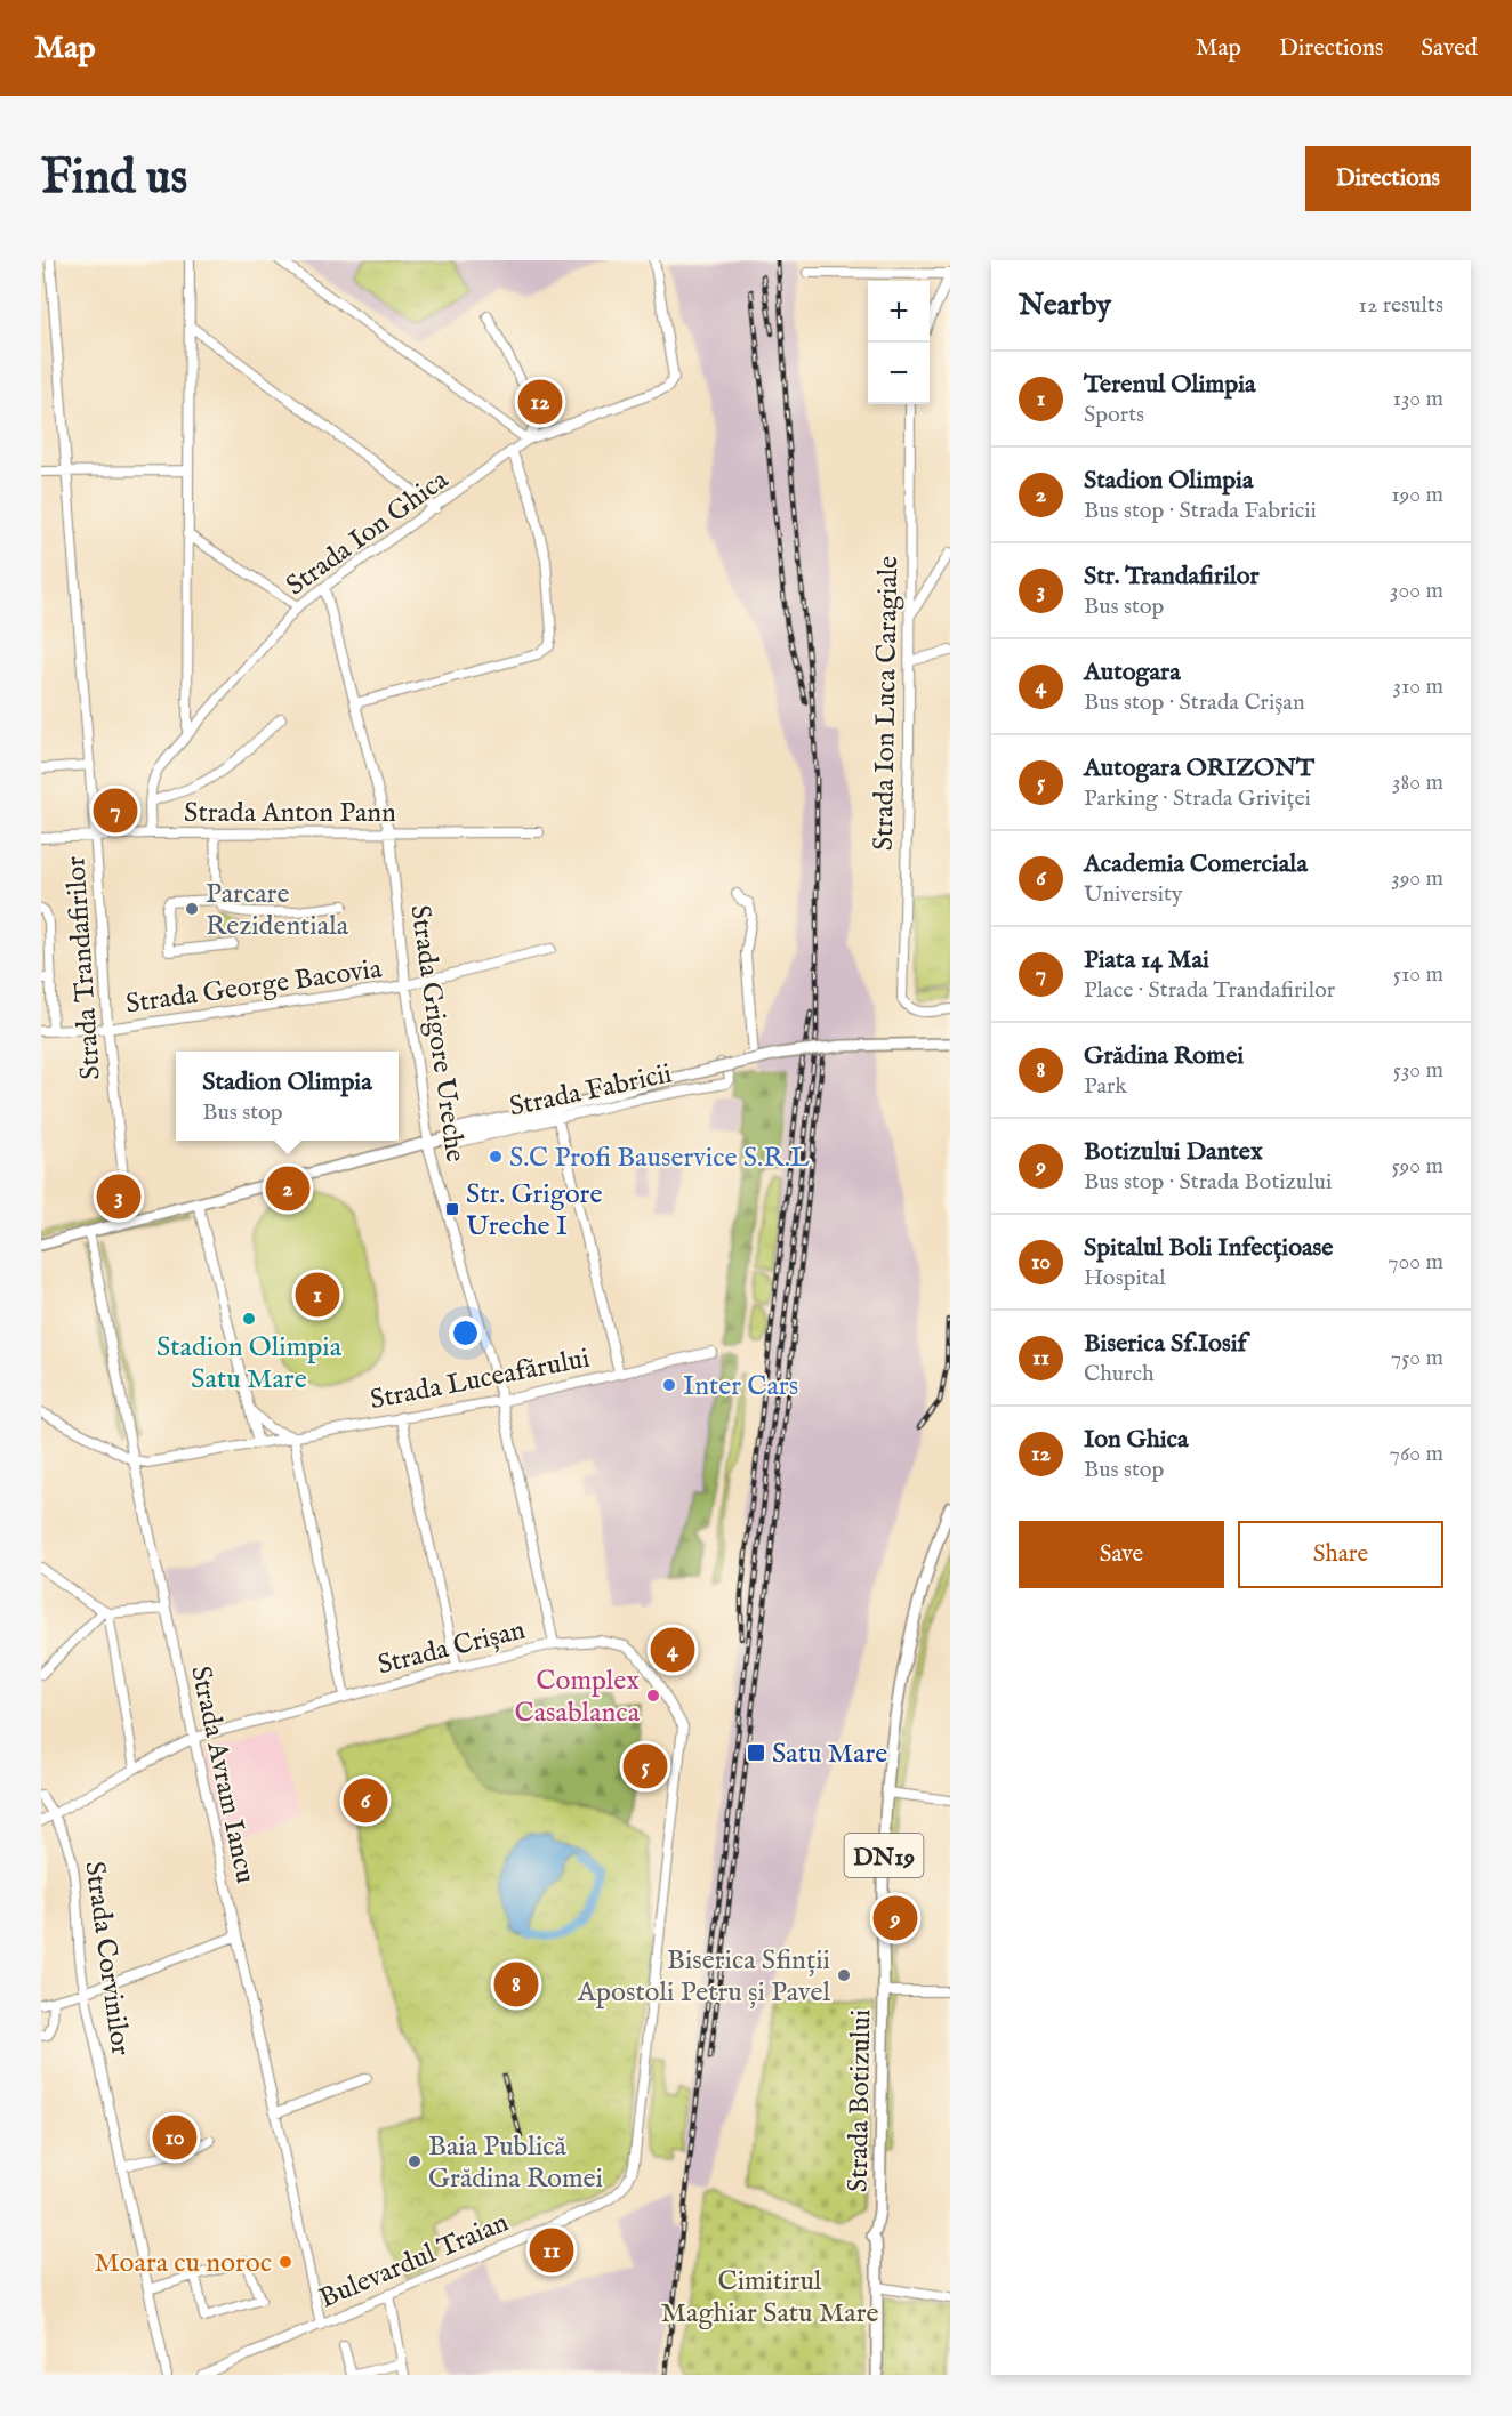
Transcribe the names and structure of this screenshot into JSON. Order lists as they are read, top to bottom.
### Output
{
  "streets": {
    "main road": ["Strada Fabricii", "DN19", "Strada Botizului"],
    "street": [
      "Strada Ion Ghica",
      "Strada Ion Luca Caragiale",
      "Strada Anton Pann",
      "Strada Trandafirilor",
      "Strada George Bacovia",
      "Strada Grigore Ureche",
      "Strada Luceafărului",
      "Strada Crișan",
      "Strada Avram Iancu",
      "Strada Corvinilor",
      "Bulevardul Traian"
    ]
  },
  "crossings": [
    ["Strada Ion Ghica", "Strada Anton Pann"],
    ["Strada Ion Ghica", "Strada Grigore Ureche"],
    ["Strada Anton Pann", "Strada Trandafirilor"],
    ["Strada Anton Pann", "Strada Grigore Ureche"],
    ["Strada Trandafirilor", "Strada George Bacovia"],
    ["Strada Trandafirilor", "Strada Fabricii"],
    ["Strada George Bacovia", "Strada Grigore Ureche"],
    ["Strada Grigore Ureche", "Strada Fabricii"],
    ["Strada Grigore Ureche", "Strada Luceafărului"],
    ["Strada Grigore Ureche", "Strada Crișan"],
    ["Strada Fabricii", "Strada Avram Iancu"],
    ["Strada Luceafărului", "Strada Avram Iancu"],
    ["Strada Crișan", "Strada Avram Iancu"],
    ["Strada Crișan", "Strada Corvinilor"],
    ["Strada Crișan", "Bulevardul Traian"],
    ["Strada Avram Iancu", "Bulevardul Traian"],
    ["DN19", "Strada Botizului"]
  ],
  "parks": ["Cimitirul Maghiar Satu Mare"],
  "places": {
    "other": [
      "Parcare Rezidentiala",
      "S.C Profi Bauservice S.R.L",
      "Stadion Olimpia Satu Mare",
      "Inter Cars",
      "Complex Casablanca",
      "Biserica Sfinții Apostoli Petru și Pavel",
      "Baia Publică Grădina Romei",
      "Moara cu noroc"
    ],
    "transit": ["Str. Grigore Ureche I", "Satu Mare"]
  },
  "page": {
    "header": "Map",
    "nav": ["Map", "Directions", "Saved"],
    "buttons": [
      "Directions",
      ["Save", "Share"]
    ],
    "title": "Find us",
    "heading": ["Nearby", "12 results"],
    "map_buttons": ["+", "−"],
    "list": [
      {
        "mark": "1",
        "name": "Terenul Olimpia",
        "note": "Sports",
        "value": "130 m"
      },
      {
        "mark": "2",
        "name": "Stadion Olimpia",
        "note": "Bus stop · Strada Fabricii",
        "value": "190 m"
      },
      {
        "mark": "3",
        "name": "Str. Trandafirilor",
        "note": "Bus stop",
        "value": "300 m"
      },
      {
        "mark": "4",
        "name": "Autogara",
        "note": "Bus stop · Strada Crișan",
        "value": "310 m"
      },
      {
        "mark": "5",
        "name": "Autogara ORIZONT",
        "note": "Parking · Strada Griviței",
        "value": "380 m"
      },
      {
        "mark": "6",
        "name": "Academia Comerciala",
        "note": "University",
        "value": "390 m"
      },
      {
        "mark": "7",
        "name": "Piata 14 Mai",
        "note": "Place · Strada Trandafirilor",
        "value": "510 m"
      },
      {
        "mark": "8",
        "name": "Grădina Romei",
        "note": "Park",
        "value": "530 m"
      },
      {
        "mark": "9",
        "name": "Botizului Dantex",
        "note": "Bus stop · Strada Botizului",
        "value": "590 m"
      },
      {
        "mark": "10",
        "name": "Spitalul Boli Infecțioase",
        "note": "Hospital",
        "value": "700 m"
      },
      {
        "mark": "11",
        "name": "Biserica Sf.Iosif",
        "note": "Church",
        "value": "750 m"
      },
      {
        "mark": "12",
        "name": "Ion Ghica",
        "note": "Bus stop",
        "value": "760 m"
      }
    ],
    "pins": [
      "12",
      "7",
      "2",
      "3",
      "1",
      "4",
      "5",
      "6",
      "9",
      "8",
      "10",
      "11"
    ],
    "popup": ["Stadion Olimpia", "Bus stop"]
  }
}
